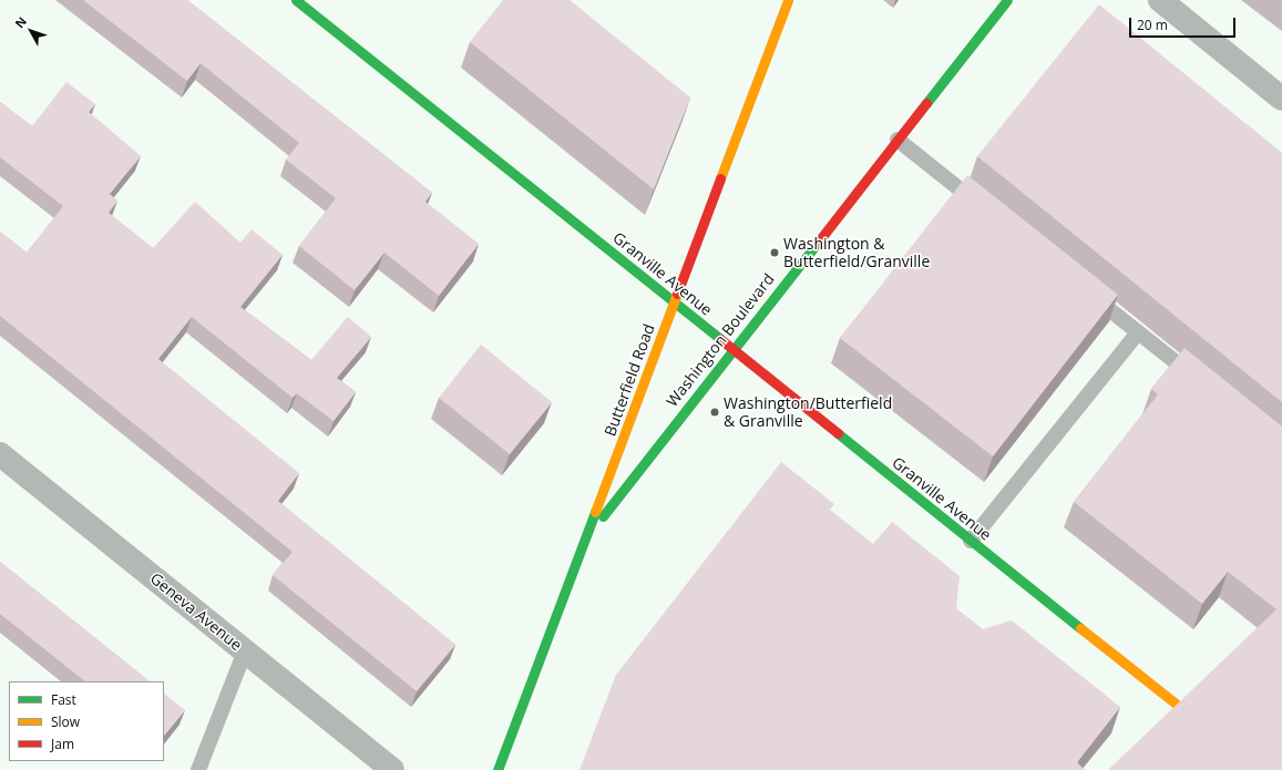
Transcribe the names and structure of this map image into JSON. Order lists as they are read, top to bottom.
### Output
{
  "streets": {
    "main road": ["Granville Avenue", "Washington Boulevard", "Butterfield Road"],
    "street": ["Geneva Avenue"]
  },
  "crossings": [
    ["Granville Avenue", "Washington Boulevard"],
    ["Granville Avenue", "Butterfield Road"],
    ["Washington Boulevard", "Butterfield Road"]
  ],
  "places": ["Washington & Butterfield/Granville", "Washington/Butterfield & Granville"],
  "legend": ["Fast", "Slow", "Jam"],
  "scale_bar": "20 m",
  "north": "top left"
}
